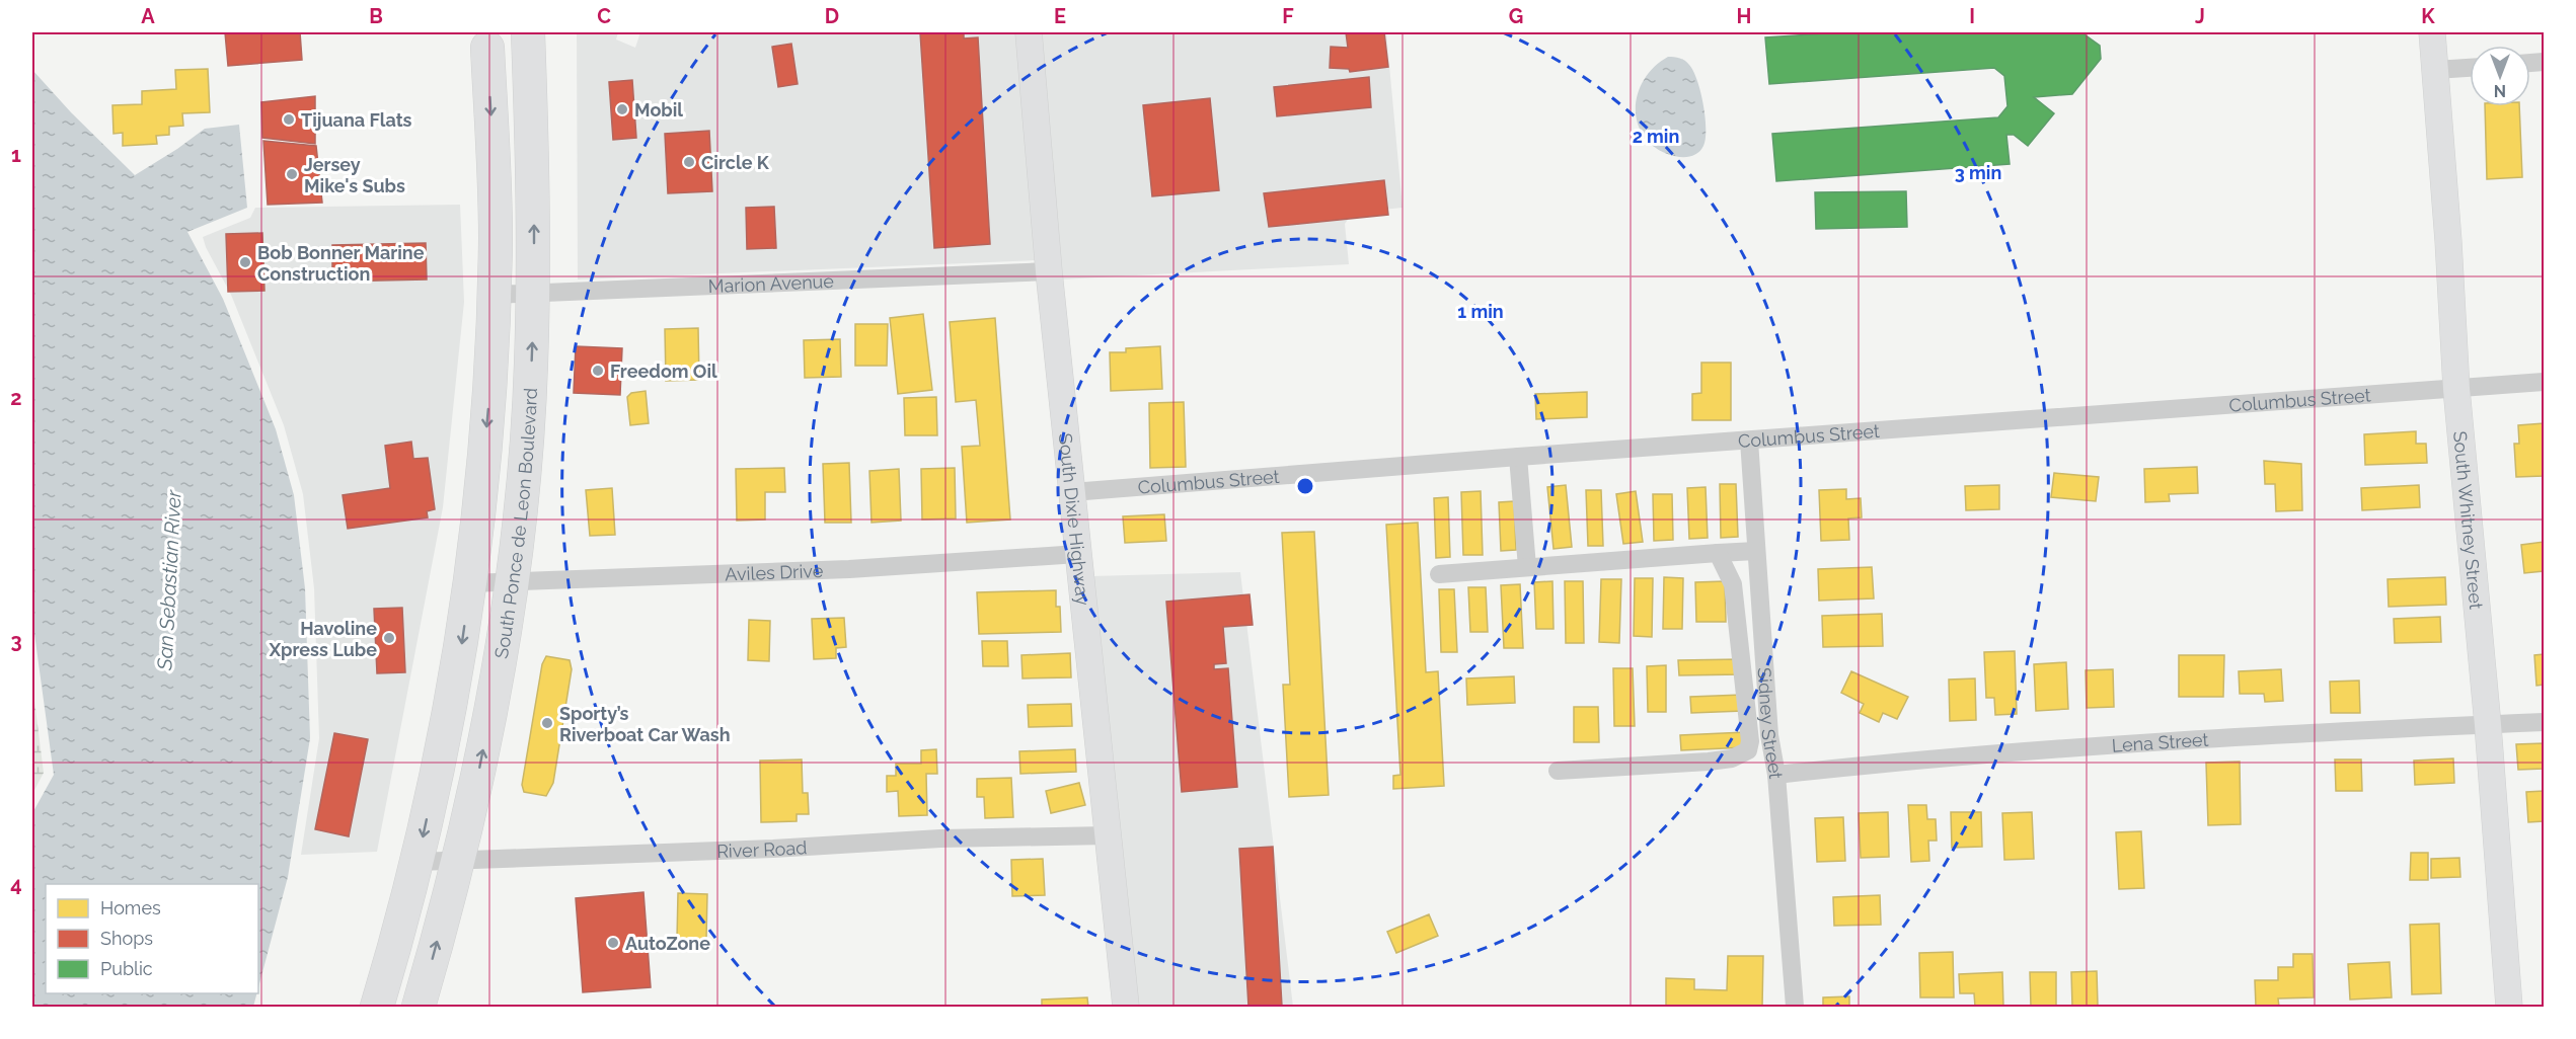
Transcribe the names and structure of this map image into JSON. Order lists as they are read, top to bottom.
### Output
{
  "streets": {
    "highway": ["South Ponce de Leon Boulevard"],
    "main road": ["South Dixie Highway", "South Whitney Street"],
    "street": [
      "Marion Avenue",
      "Columbus Street",
      "Aviles Drive",
      "Sidney Street",
      "Lena Street",
      "River Road"
    ]
  },
  "crossings": [
    ["Marion Avenue", "South Dixie Highway"],
    ["Marion Avenue", "South Ponce de Leon Boulevard"],
    ["Columbus Street", "South Dixie Highway"],
    ["Columbus Street", "South Whitney Street"],
    ["Columbus Street", "Sidney Street"],
    ["South Dixie Highway", "Aviles Drive"],
    ["South Dixie Highway", "River Road"],
    ["South Whitney Street", "Lena Street"],
    ["South Ponce de Leon Boulevard", "Aviles Drive"],
    ["South Ponce de Leon Boulevard", "River Road"],
    ["Sidney Street", "Lena Street"]
  ],
  "water": ["San Sebastian River"],
  "places": [
    "Mobil",
    "Tijuana Flats",
    "Circle K",
    "Jersey Mike's Subs",
    "Bob Bonner Marine Construction",
    "Freedom Oil",
    "Havoline Xpress Lube",
    "Sporty’s Riverboat Car Wash",
    "AutoZone"
  ],
  "legend": ["Homes", "Shops", "Public"],
  "north": "bottom",
  "grid": {
    "columns": [
      "A",
      "B",
      "C",
      "D",
      "E",
      "F",
      "G",
      "H",
      "I",
      "J",
      "K"
    ],
    "rows": [
      "1",
      "2",
      "3",
      "4"
    ]
  },
  "rings": ["2 min", "3 min", "1 min"]
}
